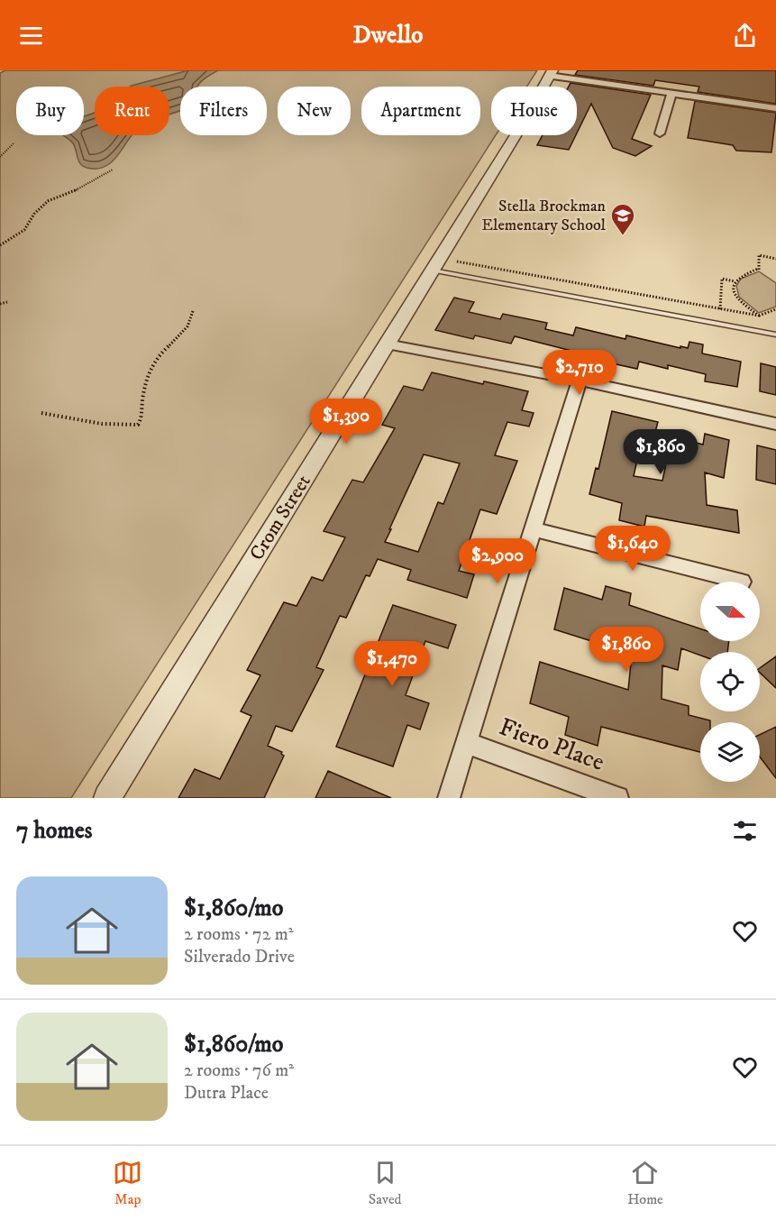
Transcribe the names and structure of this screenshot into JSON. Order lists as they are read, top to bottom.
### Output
{
  "streets": {
    "street": ["Crom Street", "Fiero Place"]
  },
  "places": {
    "school or university": ["Stella Brockman Elementary School"]
  },
  "north": "right",
  "page": {
    "header": "Dwello",
    "chip": [
      "Buy",
      "Rent",
      "Filters",
      "New",
      "Apartment",
      "House"
    ],
    "price": [
      "$2,710",
      "$1,390",
      "$1,860",
      "$1,640",
      "$2,900",
      "$1,860",
      "$1,470"
    ],
    "heading": "7 homes",
    "list": [
      {
        "name": "$1,860/mo",
        "note": "2 rooms · 72 m² · Silverado Drive"
      },
      {
        "name": "$1,860/mo",
        "note": "2 rooms · 76 m² · Dutra Place"
      }
    ],
    "tabs": ["Map", "Saved", "Home"]
  }
}
